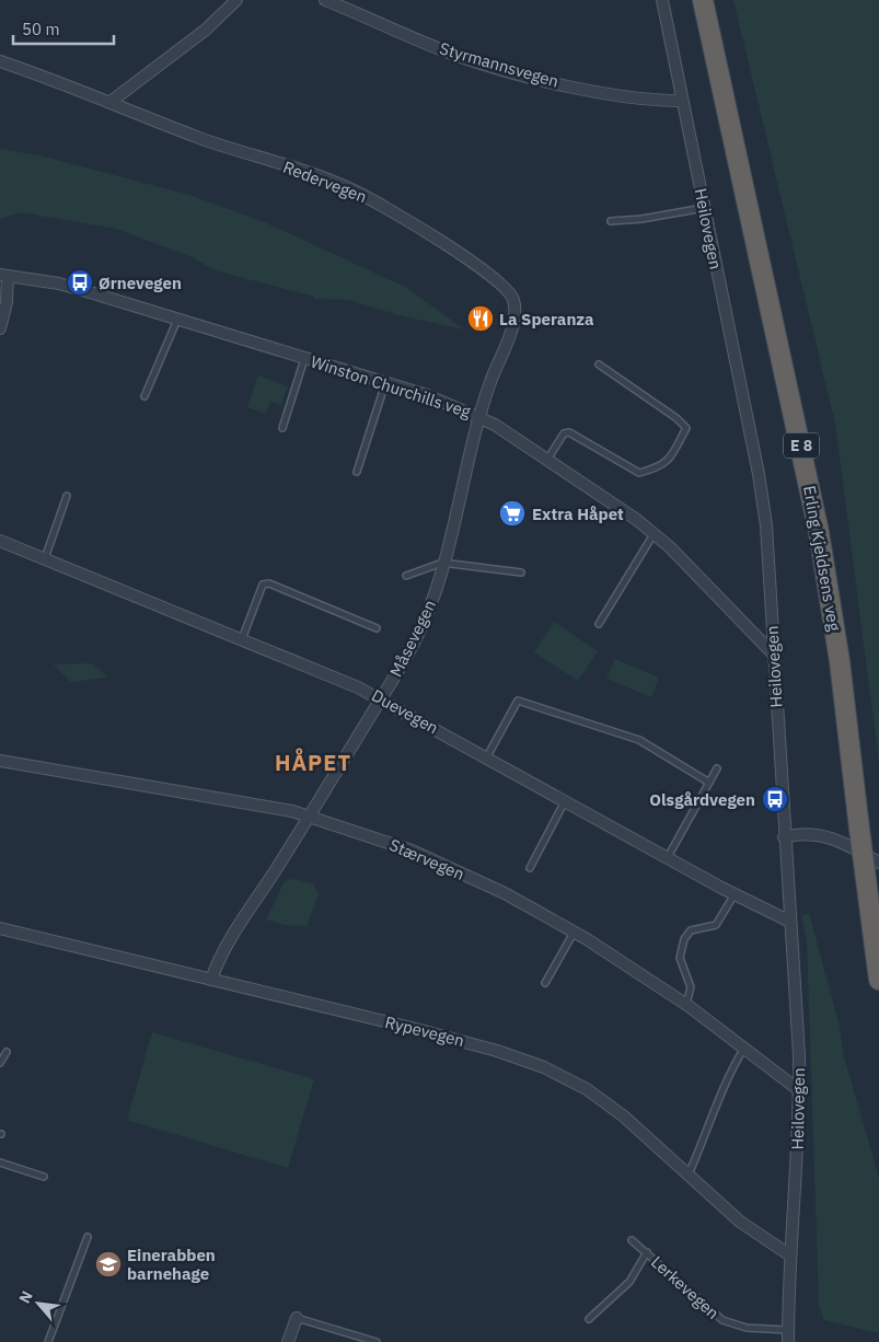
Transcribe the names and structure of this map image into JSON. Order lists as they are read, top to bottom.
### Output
{
  "streets": {
    "highway": ["E 8", "Erling Kjeldsens veg"],
    "street": [
      "Styrmannsvegen",
      "Redervegen",
      "Heilovegen",
      "Winston Churchills veg",
      "Måsevegen",
      "Duevegen",
      "Stærvegen",
      "Rypevegen"
    ],
    "lane": ["Lerkevegen"]
  },
  "crossings": [
    ["Styrmannsvegen", "Heilovegen"],
    ["Redervegen", "Winston Churchills veg"],
    ["Redervegen", "Måsevegen"],
    ["Heilovegen", "Winston Churchills veg"],
    ["Heilovegen", "Duevegen"],
    ["Heilovegen", "Stærvegen"],
    ["Heilovegen", "Rypevegen"],
    ["Heilovegen", "Lerkevegen"],
    ["Winston Churchills veg", "Måsevegen"],
    ["Måsevegen", "Duevegen"],
    ["Måsevegen", "Stærvegen"],
    ["Måsevegen", "Rypevegen"]
  ],
  "districts": ["HÅPET"],
  "places": {
    "bus stop": ["Ørnevegen", "Olsgårdvegen"],
    "restaurant": ["La Speranza"],
    "supermarket": ["Extra Håpet"],
    "school or university": ["Einerabben barnehage"]
  },
  "scale_bar": "50 m",
  "north": "top left"
}
